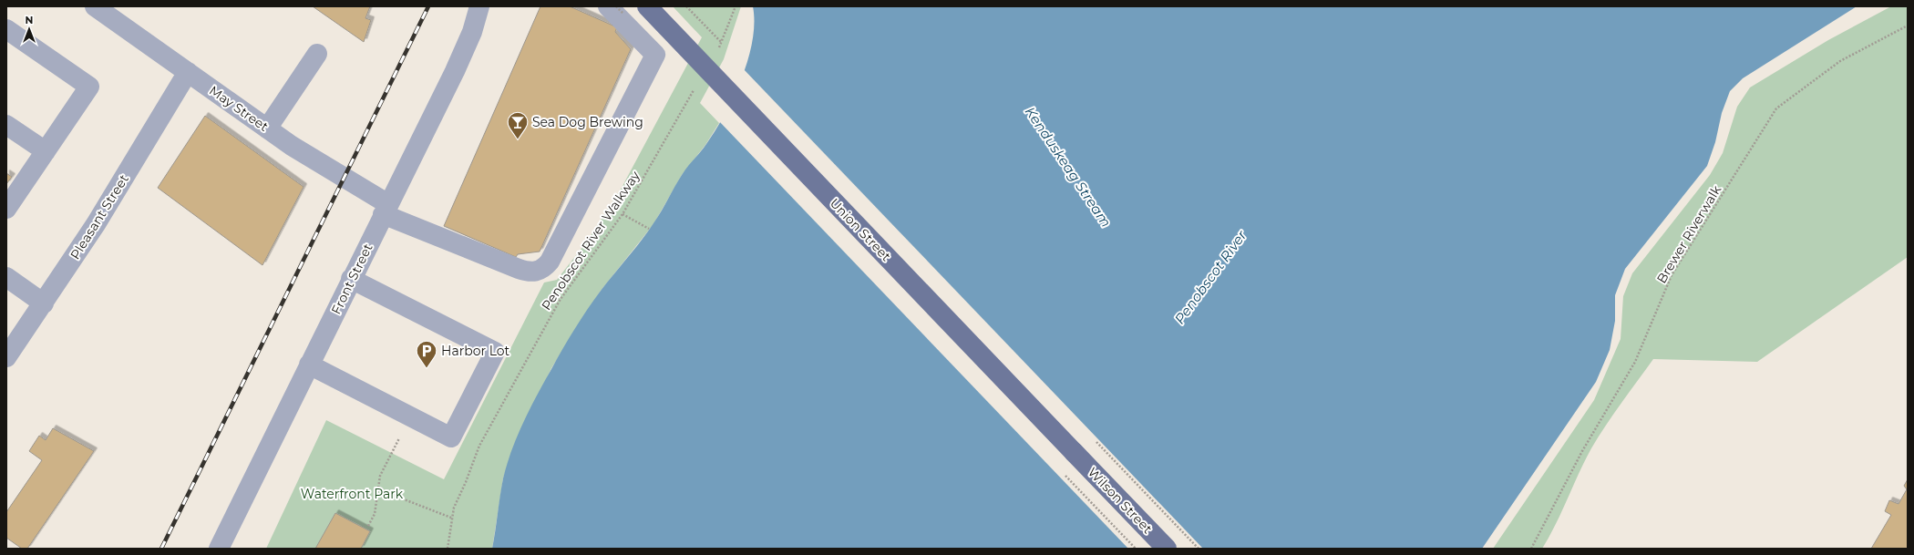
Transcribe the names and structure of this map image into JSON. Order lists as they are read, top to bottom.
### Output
{
  "streets": {
    "main road": ["Union Street", "Wilson Street"],
    "street": ["May Street", "Pleasant Street", "Front Street"],
    "path": ["Brewer Riverwalk", "Penobscot River Walkway"]
  },
  "crossings": [
    ["May Street", "Pleasant Street"],
    ["May Street", "Front Street"],
    ["Union Street", "Wilson Street"]
  ],
  "water": ["Kenduskeag Stream", "Penobscot River"],
  "parks": ["Waterfront Park"],
  "places": {
    "bar": ["Sea Dog Brewing"],
    "parking": ["Harbor Lot"]
  },
  "north": "top"
}
